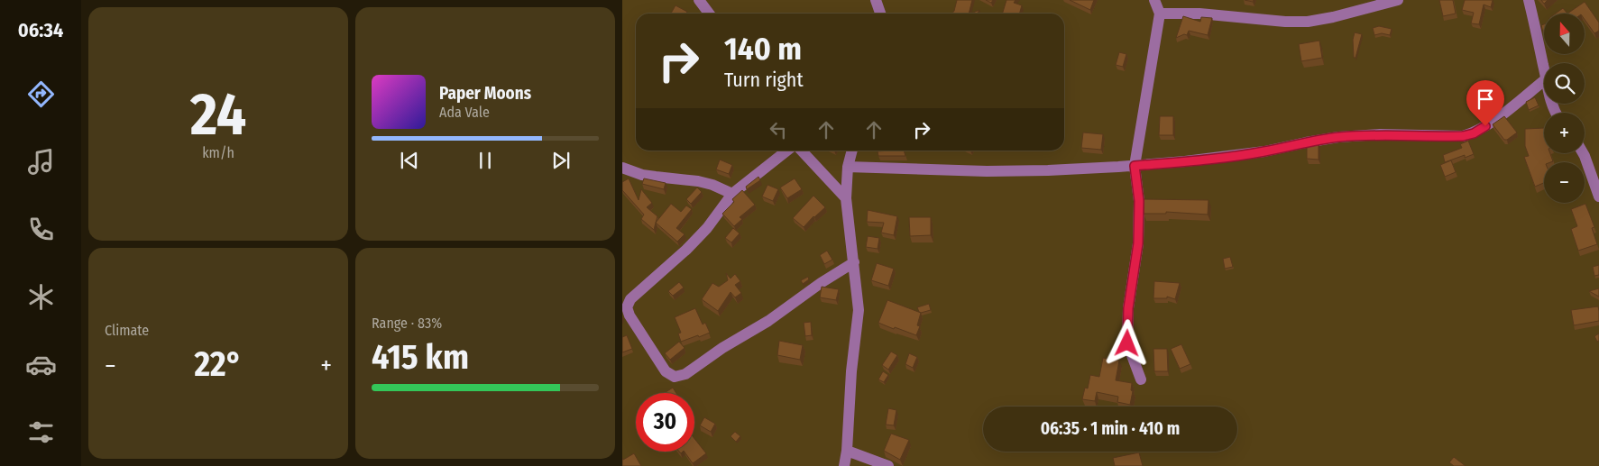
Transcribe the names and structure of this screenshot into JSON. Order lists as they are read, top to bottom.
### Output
{
  "north": "top",
  "page": {
    "tabs": "06:34",
    "tile": [
      ["24", "km/h"],
      "Climate",
      ["Range · 83%", "415 km"]
    ],
    "map_buttons": ["+", "−"],
    "turn": ["140 m", "Turn right"],
    "song": ["Paper Moons", "Ada Vale"],
    "heat": ["−", "22°", "+"],
    "limit": "30",
    "trip": "06:35 · 1 min · 410 m"
  }
}
